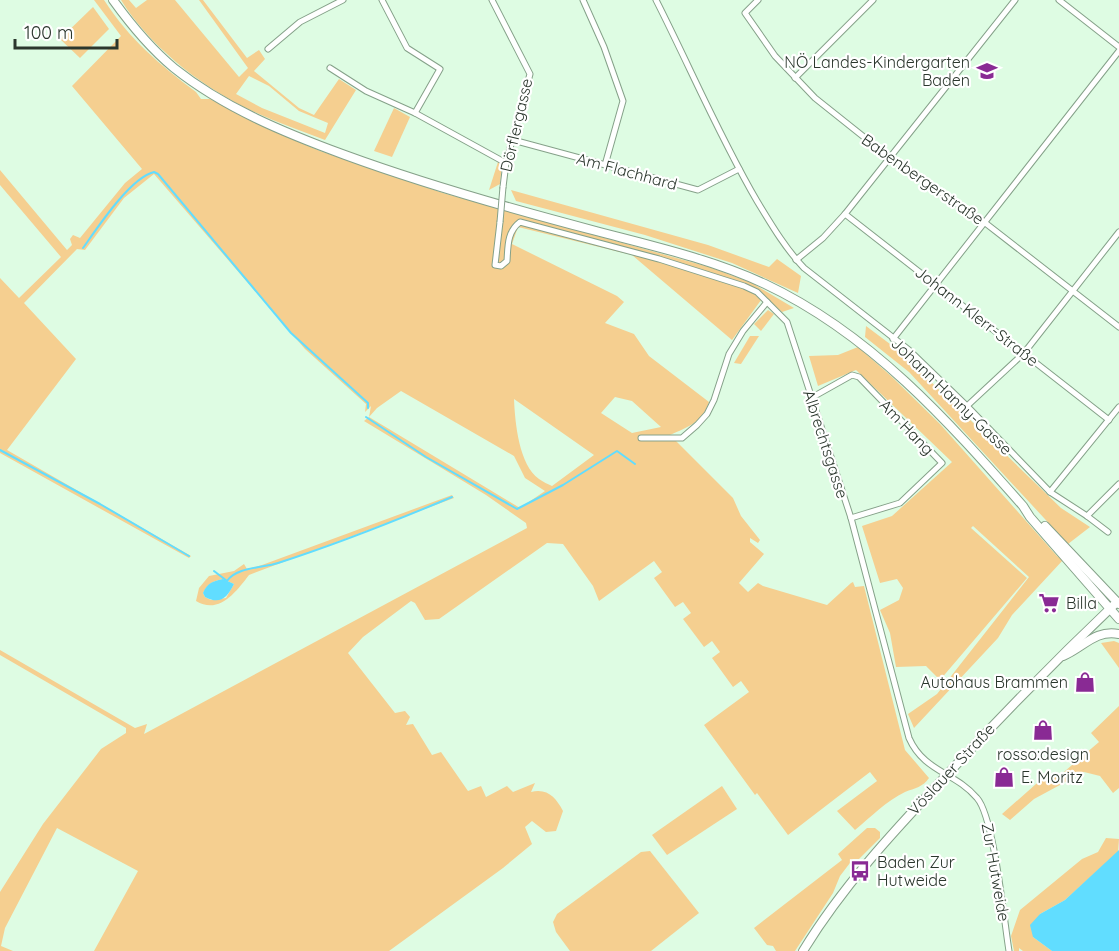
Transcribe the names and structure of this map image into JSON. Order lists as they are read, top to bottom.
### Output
{
  "streets": {
    "main road": ["Vöslauer Straße"],
    "street": [
      "Dörflergasse",
      "Am Flachhard",
      "Babenbergerstraße",
      "Johann Klerr-Straße",
      "Johann Hanny-Gasse",
      "Am Hang",
      "Albrechtsgasse",
      "Zur Hutweide"
    ]
  },
  "crossings": [
    ["Dörflergasse", "Am Flachhard"],
    ["Dörflergasse", "Albrechtsgasse"],
    ["Am Hang", "Albrechtsgasse"],
    ["Albrechtsgasse", "Vöslauer Straße"],
    ["Albrechtsgasse", "Zur Hutweide"],
    ["Vöslauer Straße", "Zur Hutweide"]
  ],
  "places": {
    "school or university": ["NÖ Landes-Kindergarten Baden"],
    "supermarket": ["Billa"],
    "shop": ["Autohaus Brammen", "rosso:design", "E. Moritz"],
    "bus stop": ["Baden Zur Hutweide"]
  },
  "scale_bar": "100 m"
}
